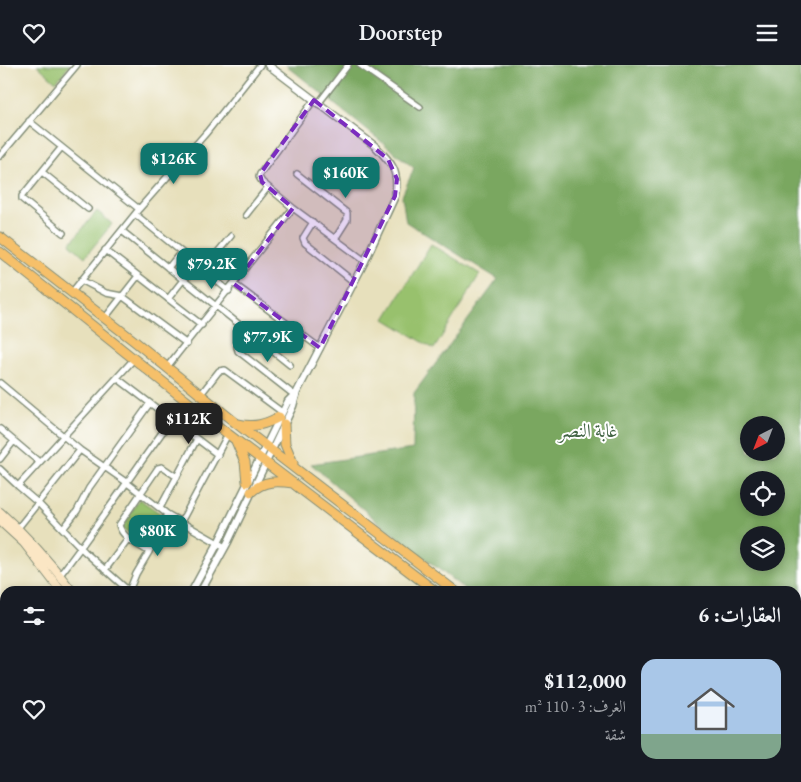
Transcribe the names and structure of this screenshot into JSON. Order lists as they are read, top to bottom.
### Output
{
  "parks": ["غابة النصر"],
  "north": "bottom left",
  "page": {
    "header": "Doorstep",
    "price": [
      "$126K",
      "$160K",
      "$79.2K",
      "$77.9K",
      "$112K",
      "$80K"
    ],
    "heading": "العقارات: 6",
    "list": [
      {
        "name": "$112,000",
        "note": "الغرف: 3 · 110 m² · شقة"
      }
    ]
  }
}
